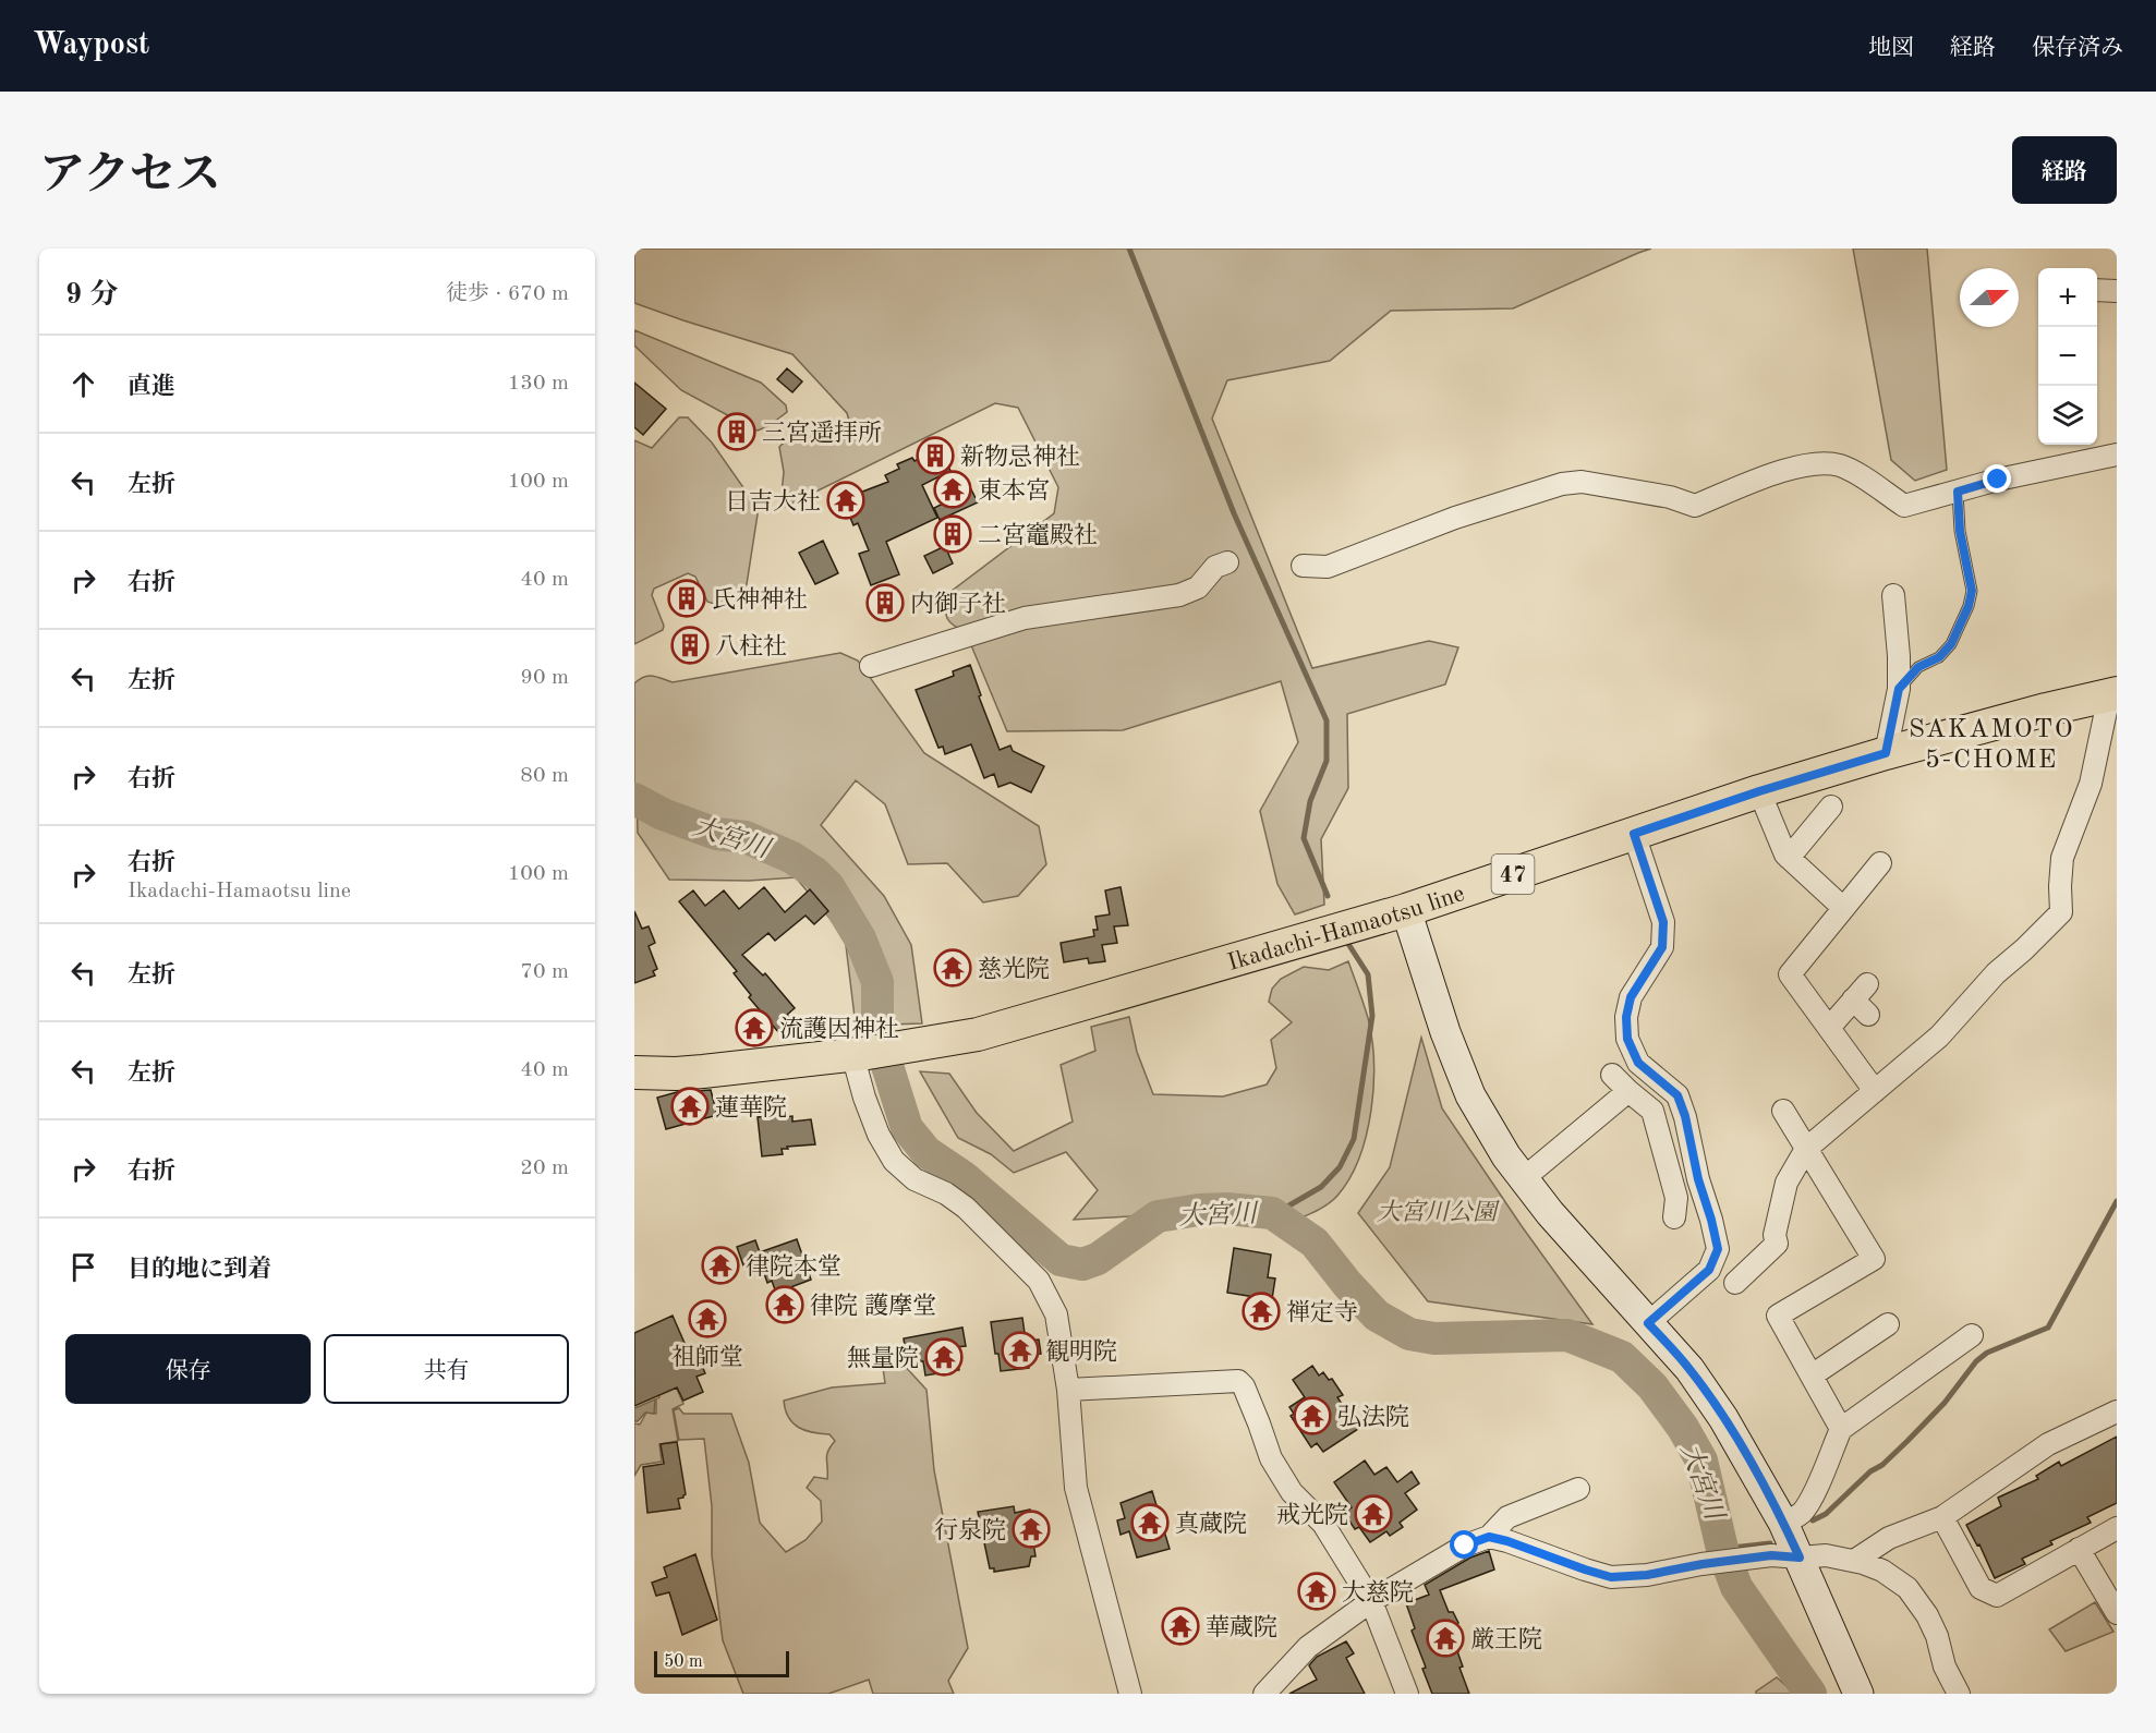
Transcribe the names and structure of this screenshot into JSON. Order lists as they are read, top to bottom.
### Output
{
  "streets": {
    "main road": ["47", "Ikadachi-Hamaotsu line"]
  },
  "districts": ["SAKAMOTO 5-CHOME"],
  "water": ["大宮川"],
  "parks": ["大宮川公園"],
  "places": {
    "building": [
      "三宮遥拝所",
      "新物忌神社",
      "二宮竈殿社",
      "氏神神社",
      "内御子社",
      "八柱社"
    ],
    "temple": [
      "東本宮",
      "日吉大社",
      "慈光院",
      "流護因神社",
      "蓮華院",
      "律院本堂",
      "律院 護摩堂",
      "禅定寺",
      "祖師堂",
      "観明院",
      "無量院",
      "弘法院",
      "戒光院",
      "真蔵院",
      "行泉院",
      "大慈院",
      "華蔵院",
      "厳王院"
    ]
  },
  "scale_bar": "50 m",
  "north": "right",
  "page": {
    "header": "Waypost",
    "nav": ["地図", "経路", "保存済み"],
    "title": "アクセス",
    "buttons": [
      "経路",
      ["保存", "共有"]
    ],
    "heading": ["9 分", "徒歩 · 670 m"],
    "map_buttons": ["+", "−"],
    "list": [
      ["直進", "130 m"],
      ["左折", "100 m"],
      ["右折", "40 m"],
      ["左折", "90 m"],
      ["右折", "80 m"],
      ["右折", "Ikadachi-Hamaotsu line", "100 m"],
      ["左折", "70 m"],
      ["左折", "40 m"],
      ["右折", "20 m"],
      "目的地に到着"
    ],
    "scale": "50 m"
  }
}
